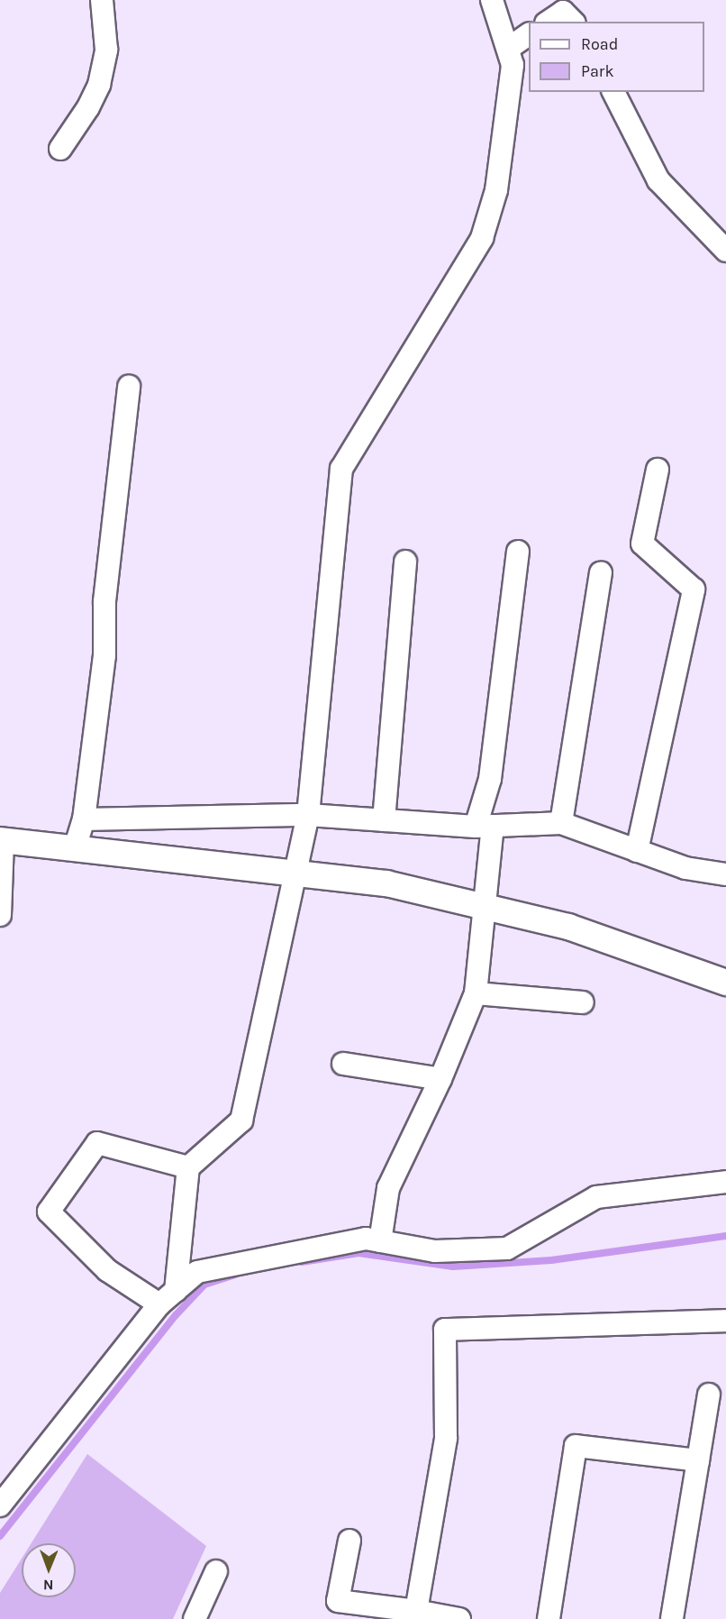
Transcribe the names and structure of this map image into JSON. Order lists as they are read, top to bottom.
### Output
{
  "legend": ["Road", "Park"],
  "north": "bottom"
}
